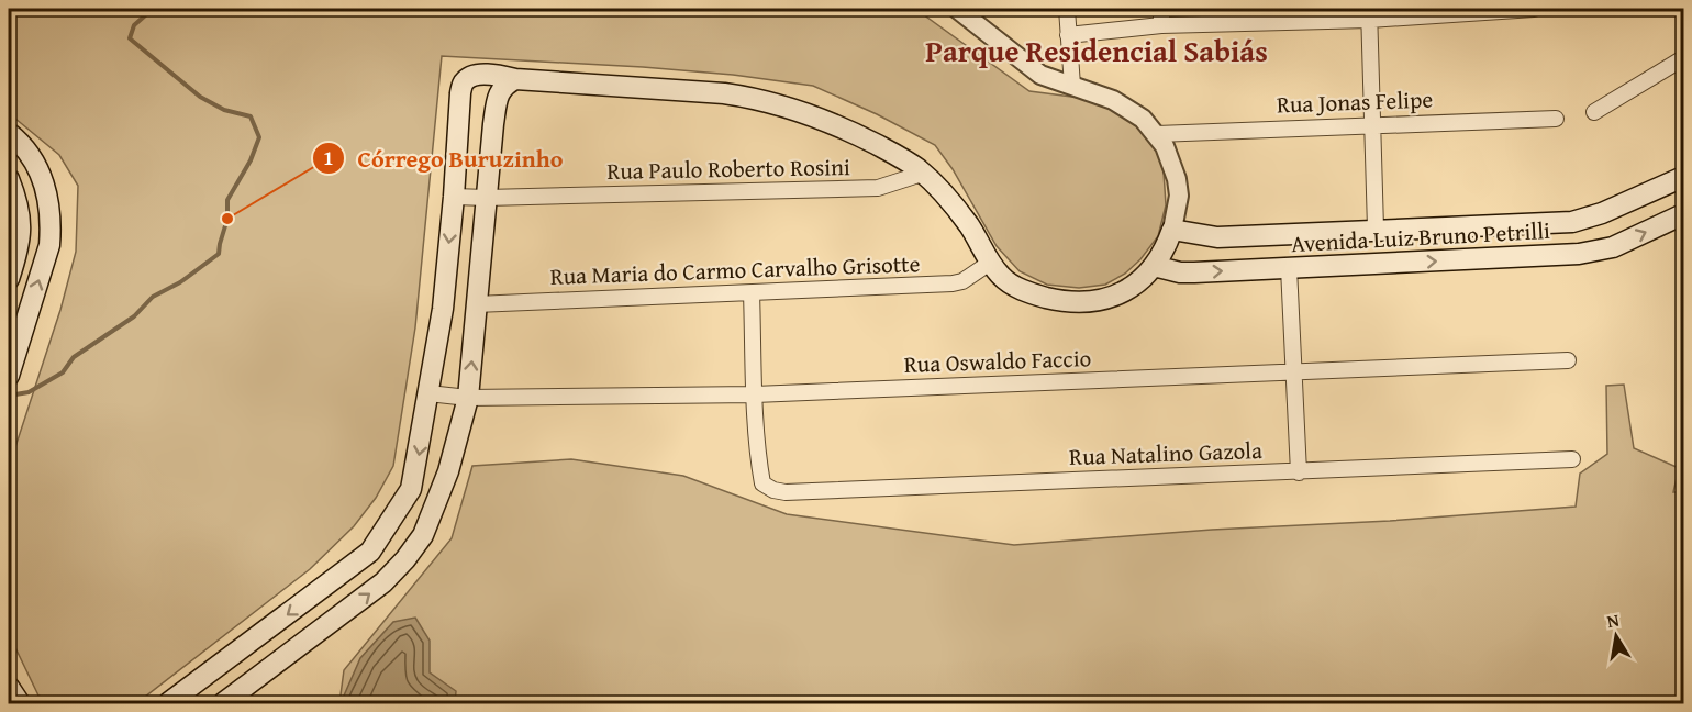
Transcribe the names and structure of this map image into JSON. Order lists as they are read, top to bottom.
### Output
{
  "streets": {
    "main road": ["Avenida Luiz Bruno Petrilli"],
    "street": [
      "Rua Jonas Felipe",
      "Rua Paulo Roberto Rosini",
      "Rua Maria do Carmo Carvalho Grisotte",
      "Rua Oswaldo Faccio",
      "Rua Natalino Gazola"
    ]
  },
  "crossings": [
    ["Rua Oswaldo Faccio", "Rua Natalino Gazola"]
  ],
  "districts": ["Parque Residencial Sabiás"],
  "places": ["Córrego Buruzinho"],
  "north": "top"
}
